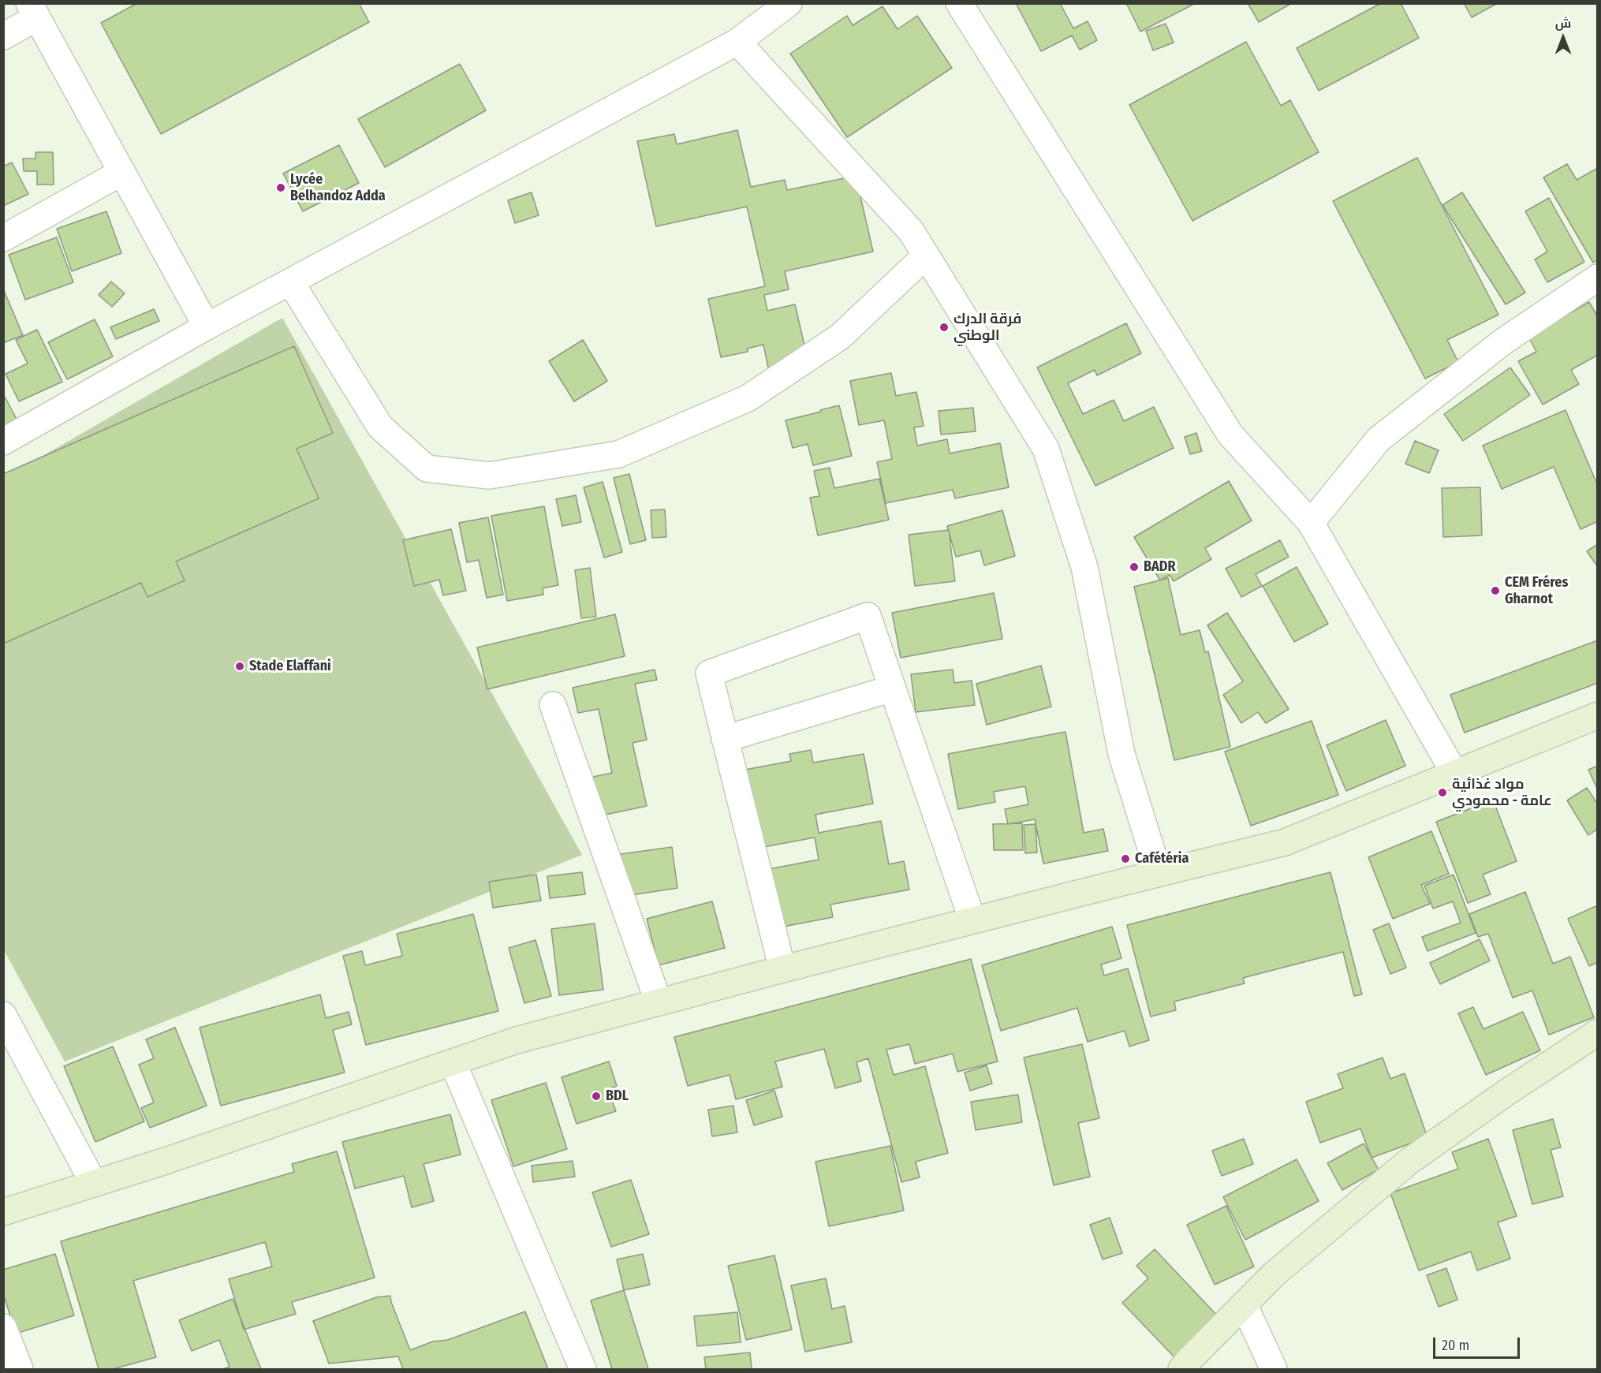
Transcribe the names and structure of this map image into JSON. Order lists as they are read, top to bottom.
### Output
{
  "places": [
    "Lycée Belhandoz Adda",
    "فرقة الدرك الوطني",
    "BADR",
    "CEM Fréres Gharnot",
    "Stade Elaffani",
    "مواد غذائية عامة - محمودي",
    "Cafétéria",
    "BDL"
  ],
  "scale_bar": "20 m",
  "north": "top"
}
